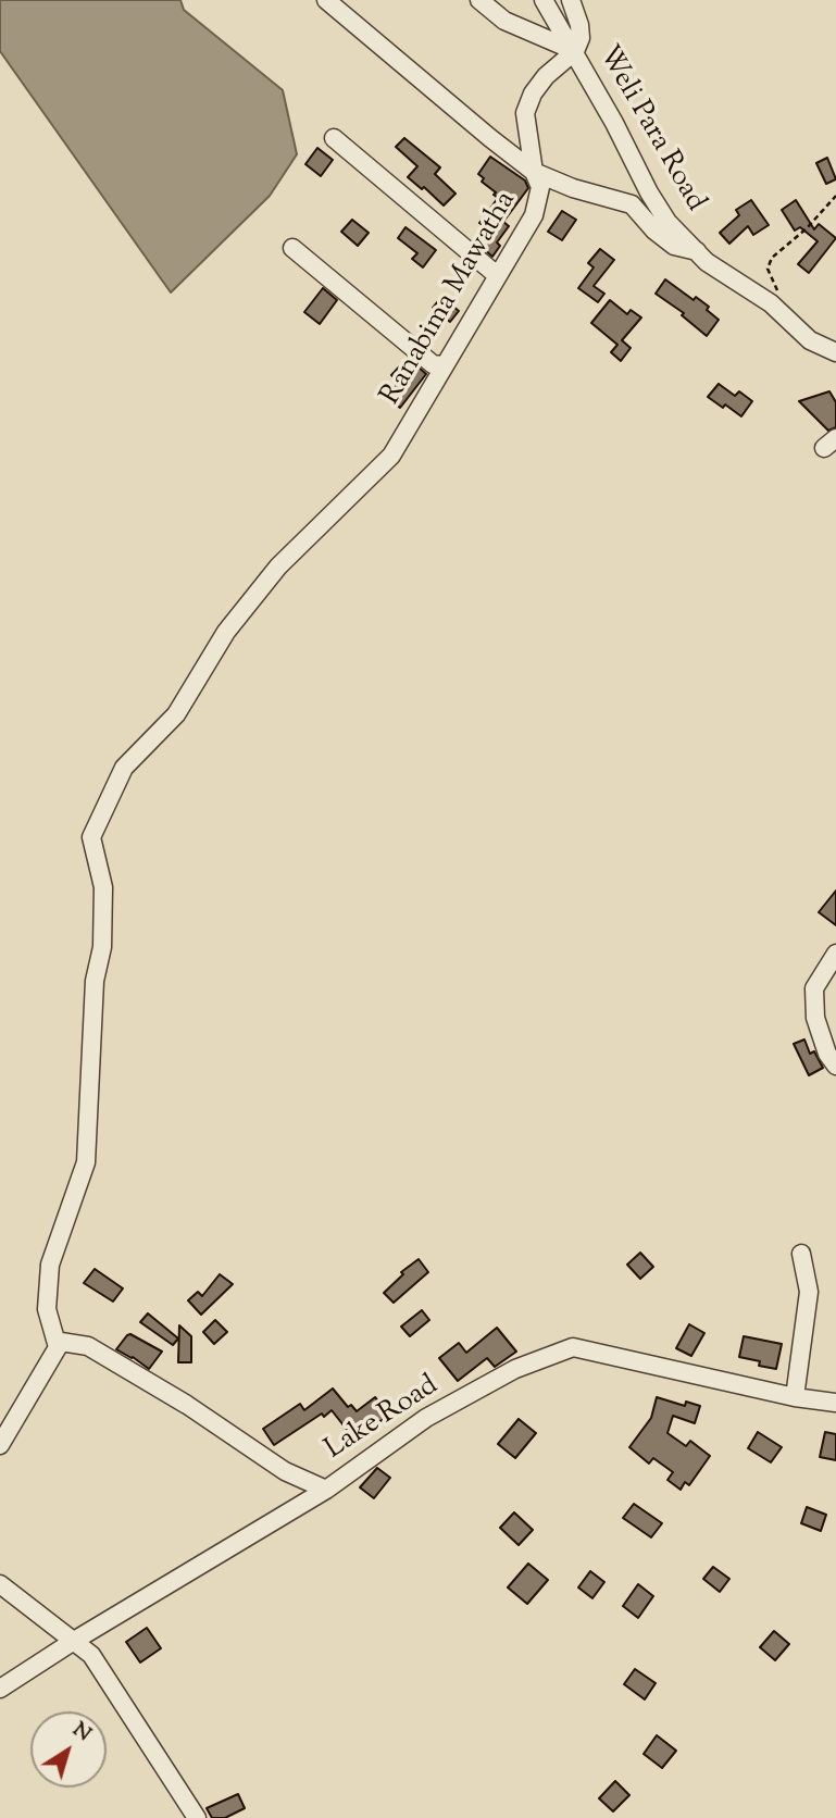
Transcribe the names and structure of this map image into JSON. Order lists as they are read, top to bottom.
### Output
{
  "streets": {
    "street": ["Weli Para Road", "Ranabima Mawatha", "Lake Road"]
  },
  "crossings": [
    ["Weli Para Road", "Ranabima Mawatha"]
  ],
  "north": "top right"
}
